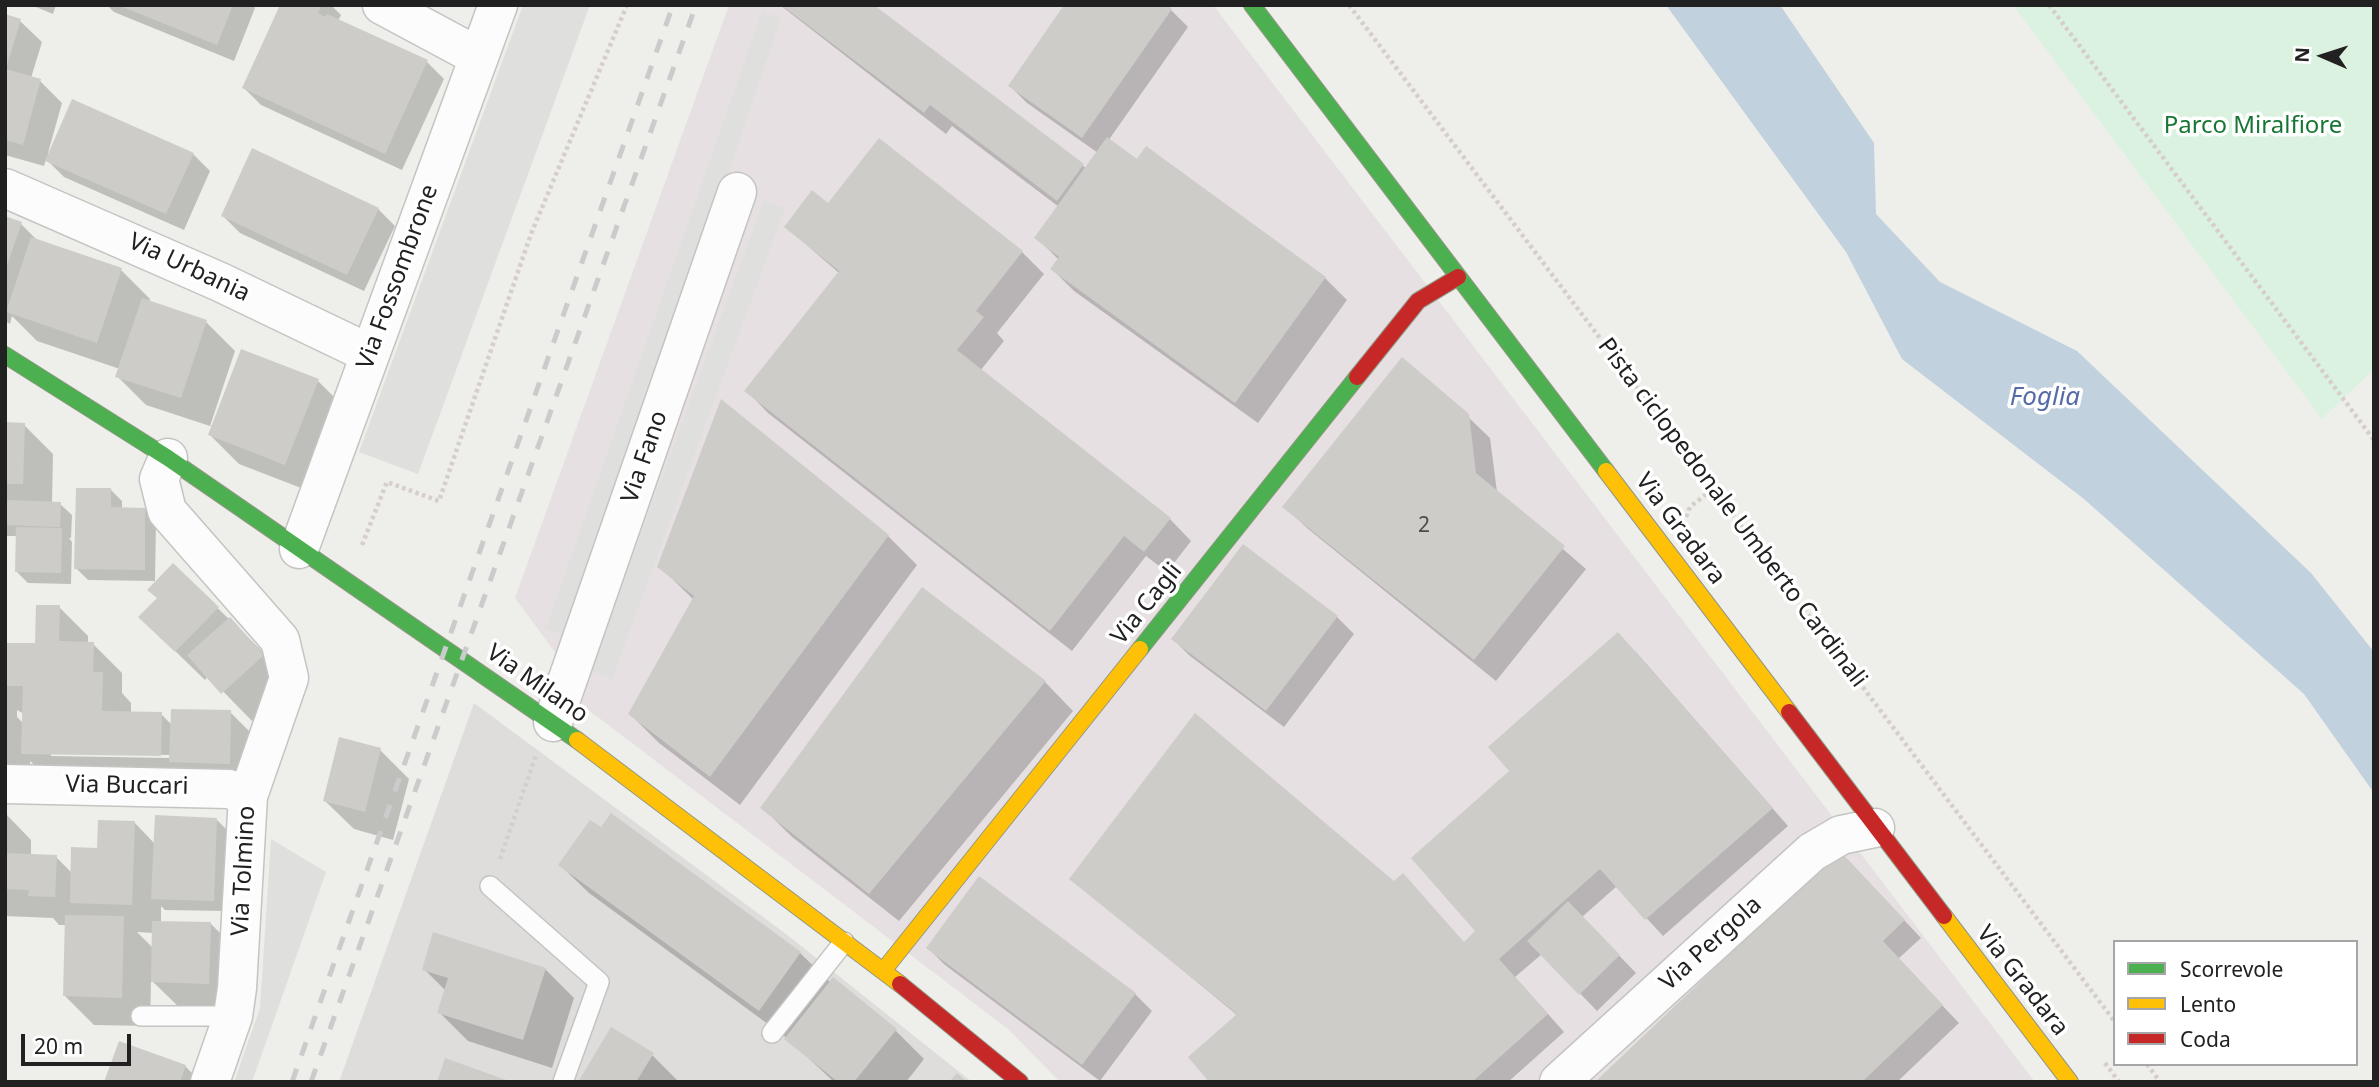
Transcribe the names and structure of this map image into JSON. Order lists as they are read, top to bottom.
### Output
{
  "streets": {
    "street": [
      "Via Urbania",
      "Via Fossombrone",
      "Via Fano",
      "Via Gradara",
      "Via Cagli",
      "Via Milano",
      "Via Buccari",
      "Via Tolmino",
      "Via Pergola"
    ],
    "path": ["Pista ciclopedonale Umberto Cardinali"]
  },
  "crossings": [
    ["Via Urbania", "Via Fossombrone"],
    ["Via Fossombrone", "Via Milano"],
    ["Via Fano", "Via Milano"],
    ["Via Gradara", "Via Cagli"],
    ["Via Gradara", "Via Pergola"],
    ["Via Cagli", "Via Milano"],
    ["Via Milano", "Via Tolmino"],
    ["Via Buccari", "Via Tolmino"]
  ],
  "water": ["Foglia"],
  "parks": ["Parco Miralfiore"],
  "house_numbers": ["2"],
  "legend": ["Scorrevole", "Lento", "Coda"],
  "scale_bar": "20 m",
  "north": "left"
}
